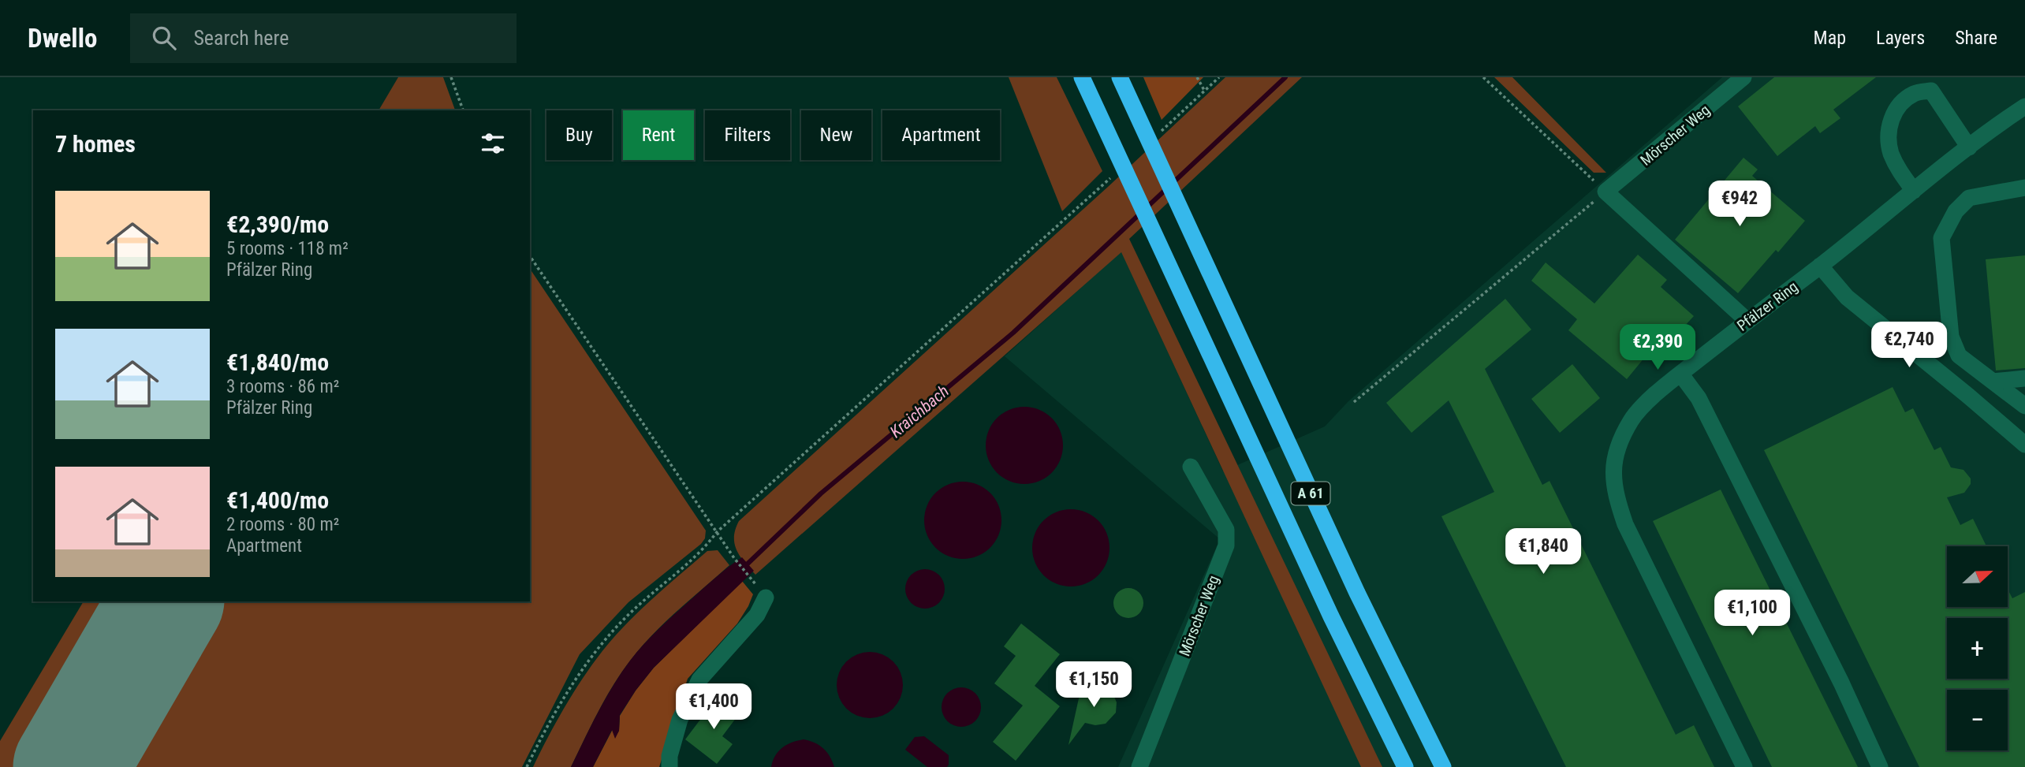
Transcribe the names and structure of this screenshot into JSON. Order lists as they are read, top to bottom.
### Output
{
  "streets": {
    "highway": ["A 61"],
    "street": ["Mörscher Weg", "Pfälzer Ring"]
  },
  "water": ["Kraichbach"],
  "north": "right",
  "page": {
    "header": "Dwello",
    "search": "Search here",
    "nav": ["Map", "Layers", "Share"],
    "chip": [
      "Buy",
      "Rent",
      "Filters",
      "New",
      "Apartment"
    ],
    "heading": "7 homes",
    "list": [
      {
        "name": "€2,390/mo",
        "note": "5 rooms · 118 m² · Pfälzer Ring"
      },
      {
        "name": "€1,840/mo",
        "note": "3 rooms · 86 m² · Pfälzer Ring"
      },
      {
        "name": "€1,400/mo",
        "note": "2 rooms · 80 m² · Apartment"
      }
    ],
    "price": [
      "€942",
      "€2,740",
      "€2,390",
      "€1,840",
      "€1,100",
      "€1,150",
      "€1,400"
    ],
    "map_buttons": ["+", "−"]
  }
}
